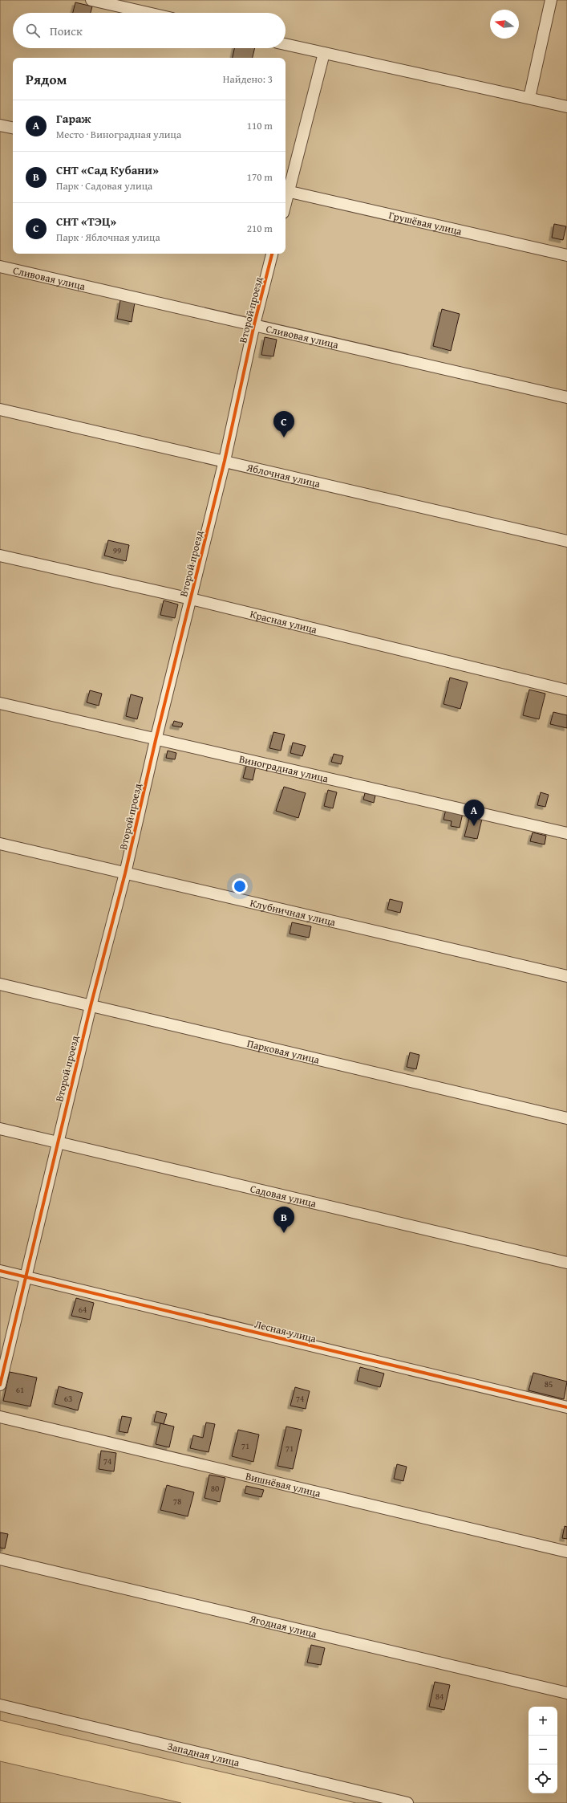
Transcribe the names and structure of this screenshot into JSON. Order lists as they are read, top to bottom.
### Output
{
  "streets": {
    "street": [
      "Грушёвая улица",
      "Сливовая улица",
      "Второй проезд",
      "Яблочная улица",
      "Красная улица",
      "Виноградная улица",
      "Клубничная улица",
      "Парковая улица",
      "Садовая улица",
      "Лесная улица",
      "Вишнёвая улица",
      "Ягодная улица",
      "Западная улица"
    ]
  },
  "crossings": [
    ["Сливовая улица", "Второй проезд"],
    ["Второй проезд", "Яблочная улица"],
    ["Второй проезд", "Красная улица"],
    ["Второй проезд", "Виноградная улица"],
    ["Второй проезд", "Клубничная улица"],
    ["Второй проезд", "Парковая улица"],
    ["Второй проезд", "Садовая улица"],
    ["Второй проезд", "Лесная улица"]
  ],
  "house_numbers": [
    "99",
    "64",
    "85",
    "61",
    "63",
    "74",
    "71",
    "71",
    "74",
    "80",
    "78",
    "84"
  ],
  "north": "left",
  "page": {
    "search": "Поиск",
    "heading": ["Рядом", "Найдено: 3"],
    "list": [
      {
        "mark": "A",
        "name": "Гараж",
        "note": "Место · Виноградная улица",
        "value": "110 m"
      },
      {
        "mark": "B",
        "name": "СНТ «Сад Кубани»",
        "note": "Парк · Садовая улица",
        "value": "170 m"
      },
      {
        "mark": "C",
        "name": "СНТ «ТЭЦ»",
        "note": "Парк · Яблочная улица",
        "value": "210 m"
      }
    ],
    "pins": ["C", "A", "B"],
    "map_buttons": ["+", "−"]
  }
}
